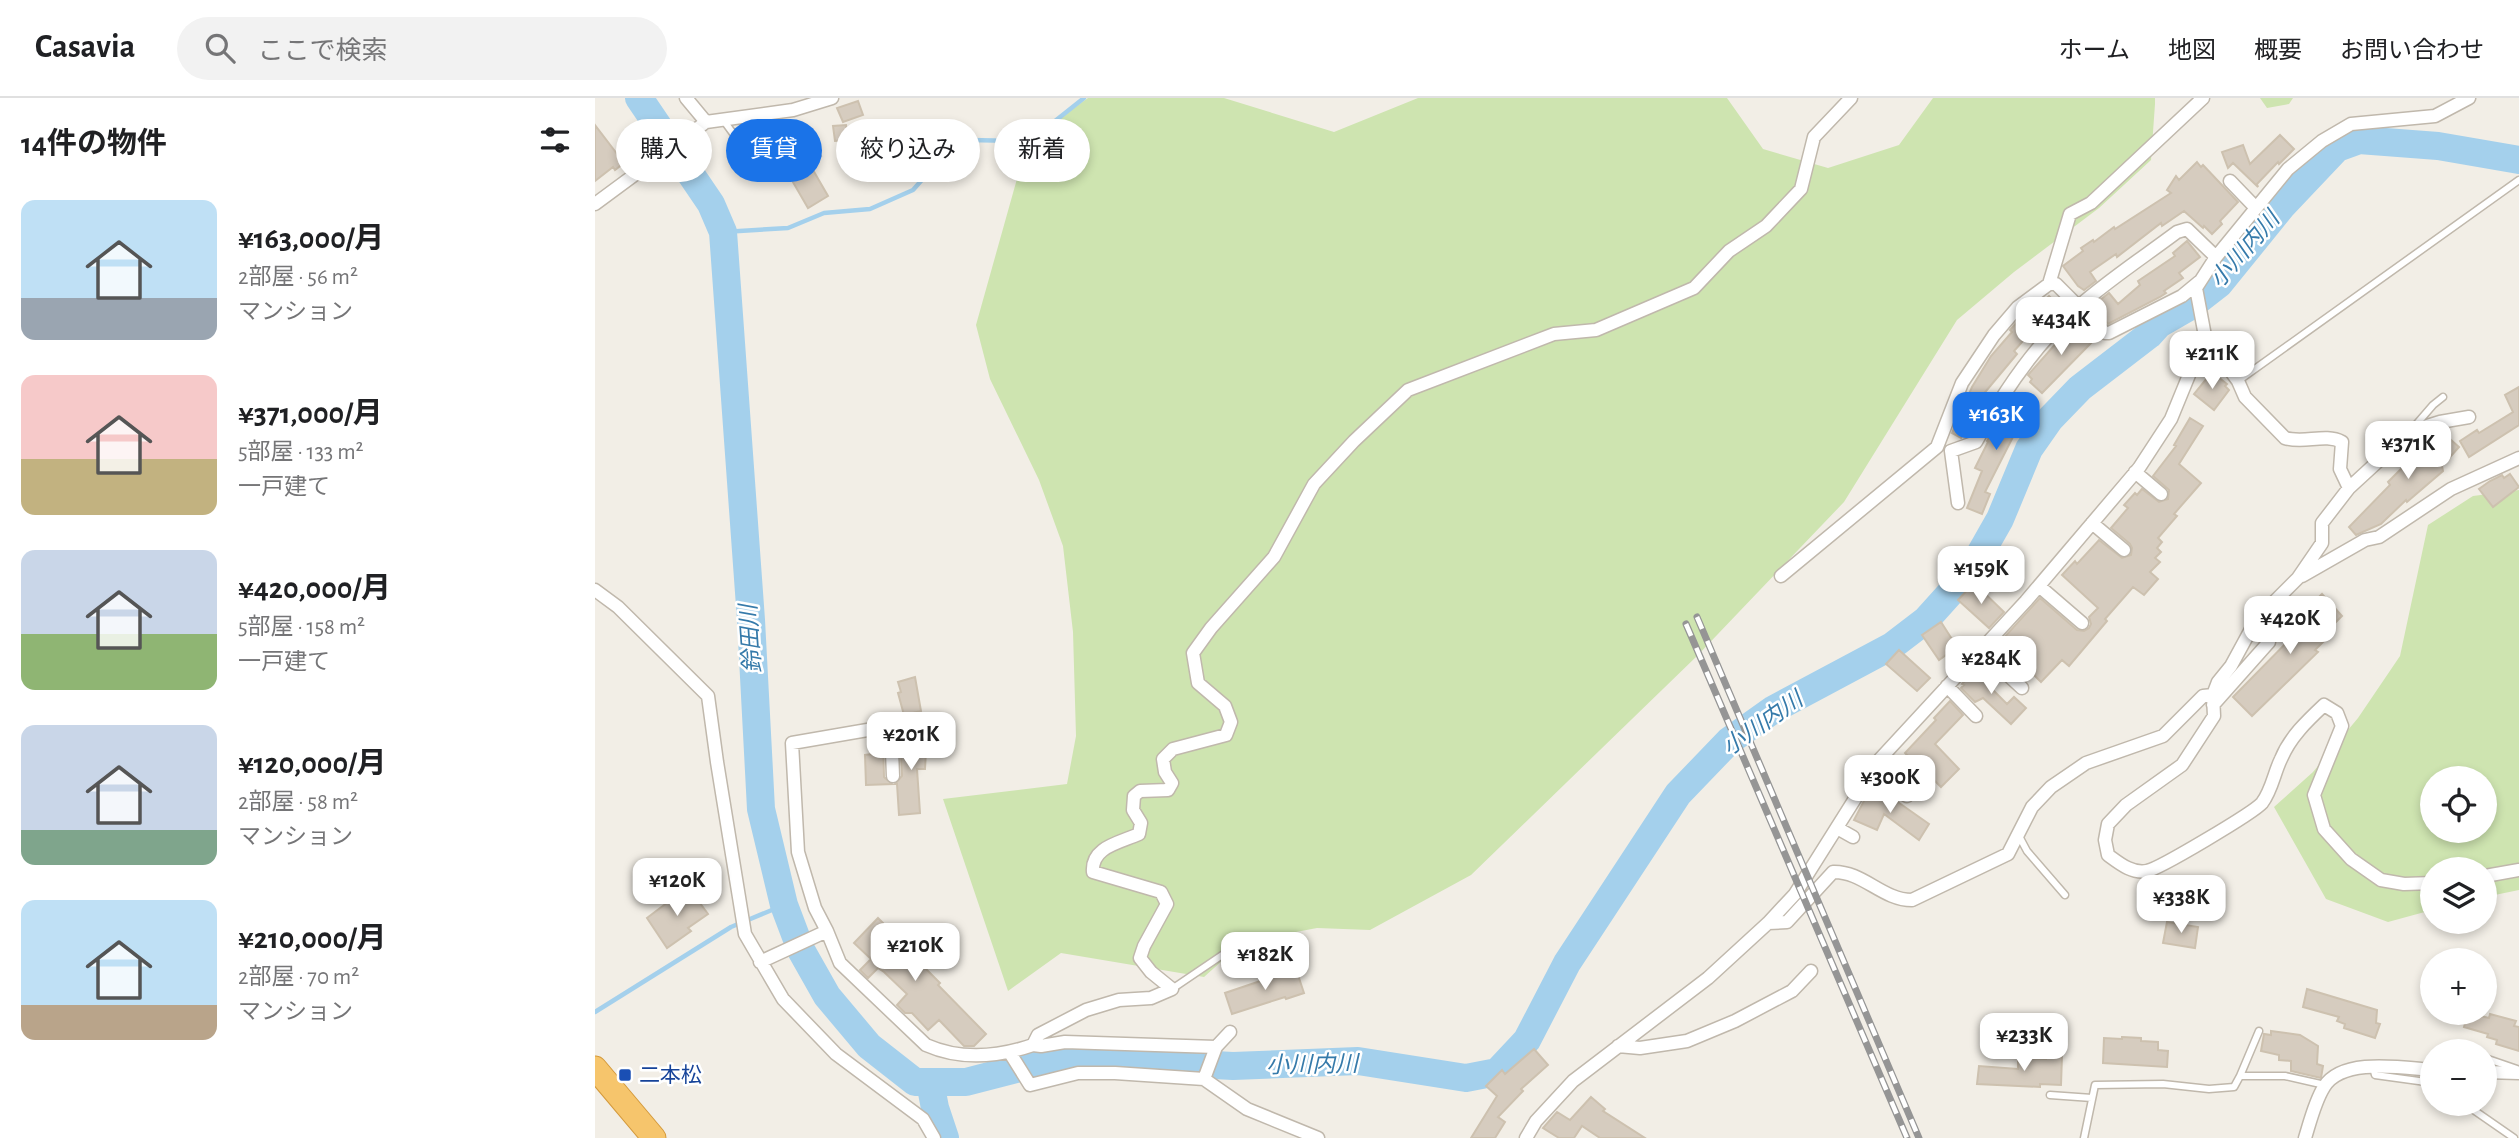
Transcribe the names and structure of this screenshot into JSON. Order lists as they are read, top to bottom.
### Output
{
  "water": ["小川内川", "鈴田川"],
  "places": {
    "transit": ["二本松"]
  },
  "page": {
    "header": "Casavia",
    "search": "ここで検索",
    "nav": [
      "ホーム",
      "地図",
      "概要",
      "お問い合わせ"
    ],
    "heading": "14件の物件",
    "chip": [
      "購入",
      "賃貸",
      "絞り込み",
      "新着"
    ],
    "list": [
      {
        "name": "¥163,000/月",
        "note": "2部屋 · 56 m² · マンション"
      },
      {
        "name": "¥371,000/月",
        "note": "5部屋 · 133 m² · 一戸建て"
      },
      {
        "name": "¥420,000/月",
        "note": "5部屋 · 158 m² · 一戸建て"
      },
      {
        "name": "¥120,000/月",
        "note": "2部屋 · 58 m² · マンション"
      },
      {
        "name": "¥210,000/月",
        "note": "2部屋 · 70 m² · マンション"
      }
    ],
    "price": [
      "¥434K",
      "¥211K",
      "¥163K",
      "¥371K",
      "¥159K",
      "¥420K",
      "¥284K",
      "¥201K",
      "¥300K",
      "¥120K",
      "¥338K",
      "¥210K",
      "¥182K",
      "¥233K"
    ],
    "map_buttons": ["+", "−"]
  }
}
